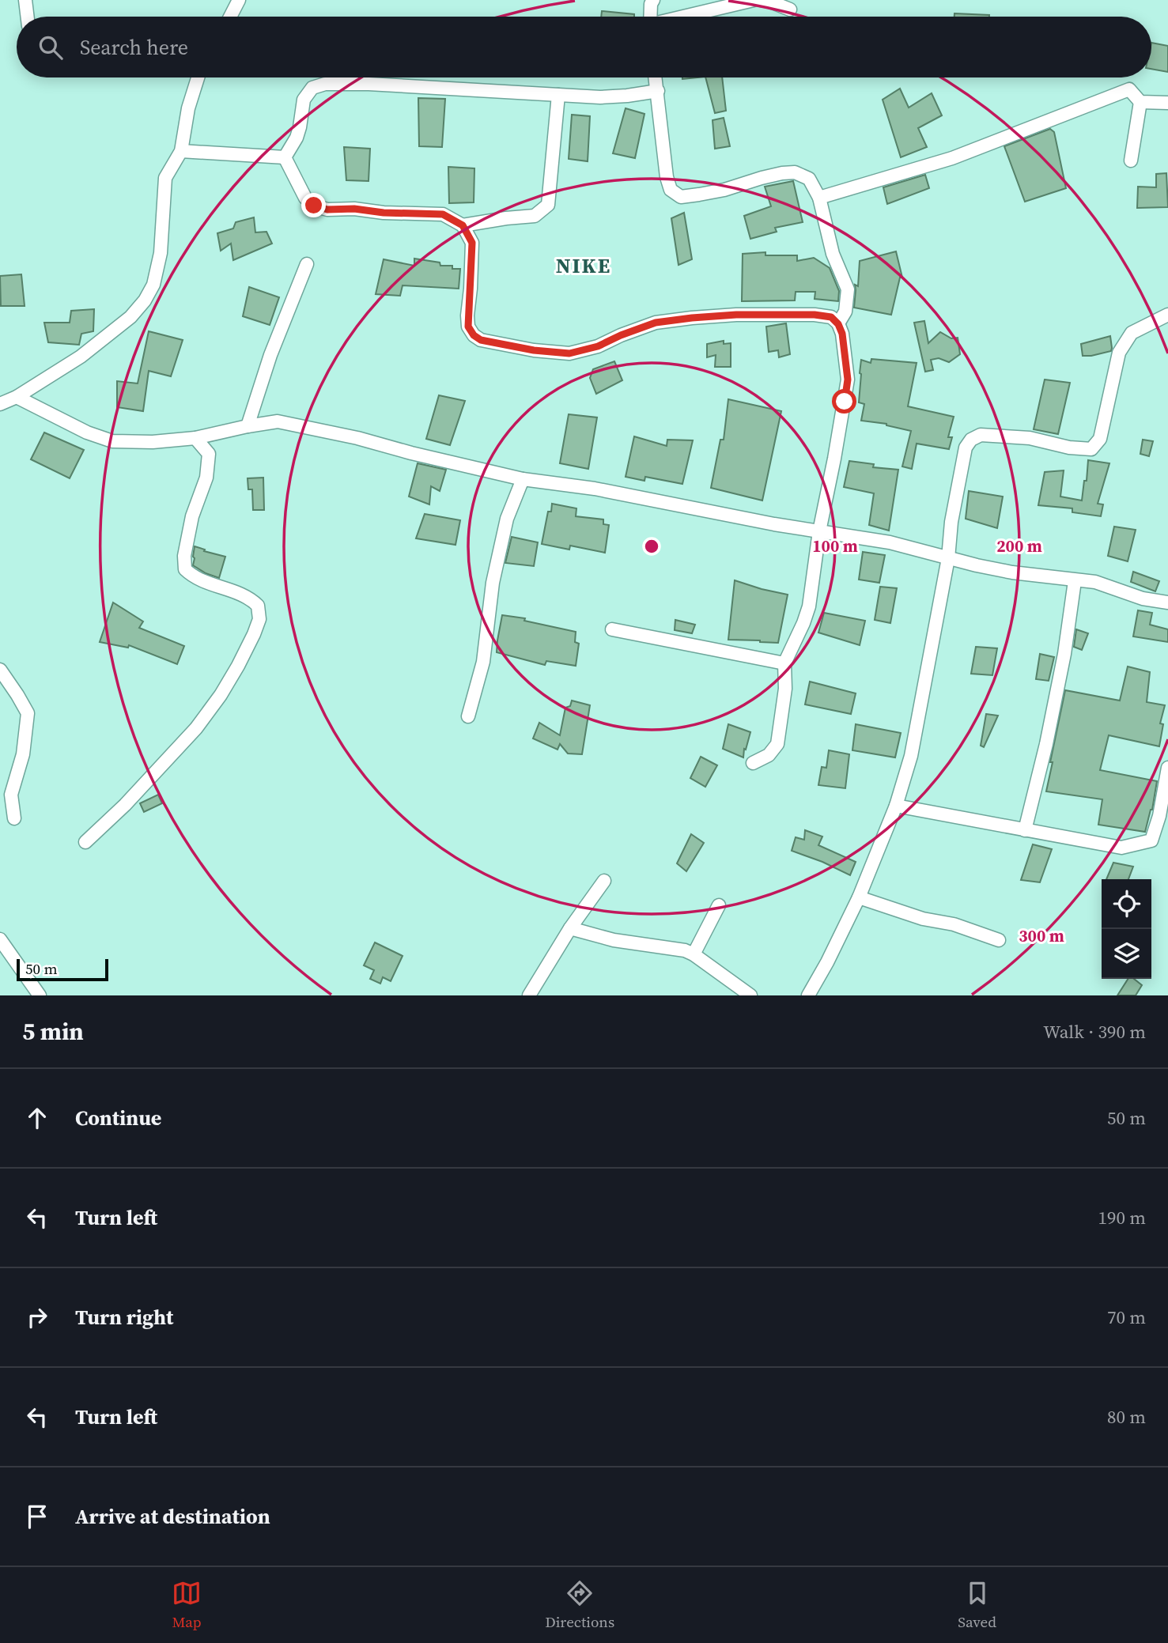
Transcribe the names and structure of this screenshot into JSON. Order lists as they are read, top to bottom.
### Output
{
  "districts": ["NIKE"],
  "scale_bar": "50 m",
  "page": {
    "search": "Search here",
    "scale": "50 m",
    "heading": ["5 min", "Walk · 390 m"],
    "list": [
      ["Continue", "50 m"],
      ["Turn left", "190 m"],
      ["Turn right", "70 m"],
      ["Turn left", "80 m"],
      "Arrive at destination"
    ],
    "nav": ["Map", "Directions", "Saved"]
  },
  "rings": ["100 m", "200 m", "300 m"]
}
